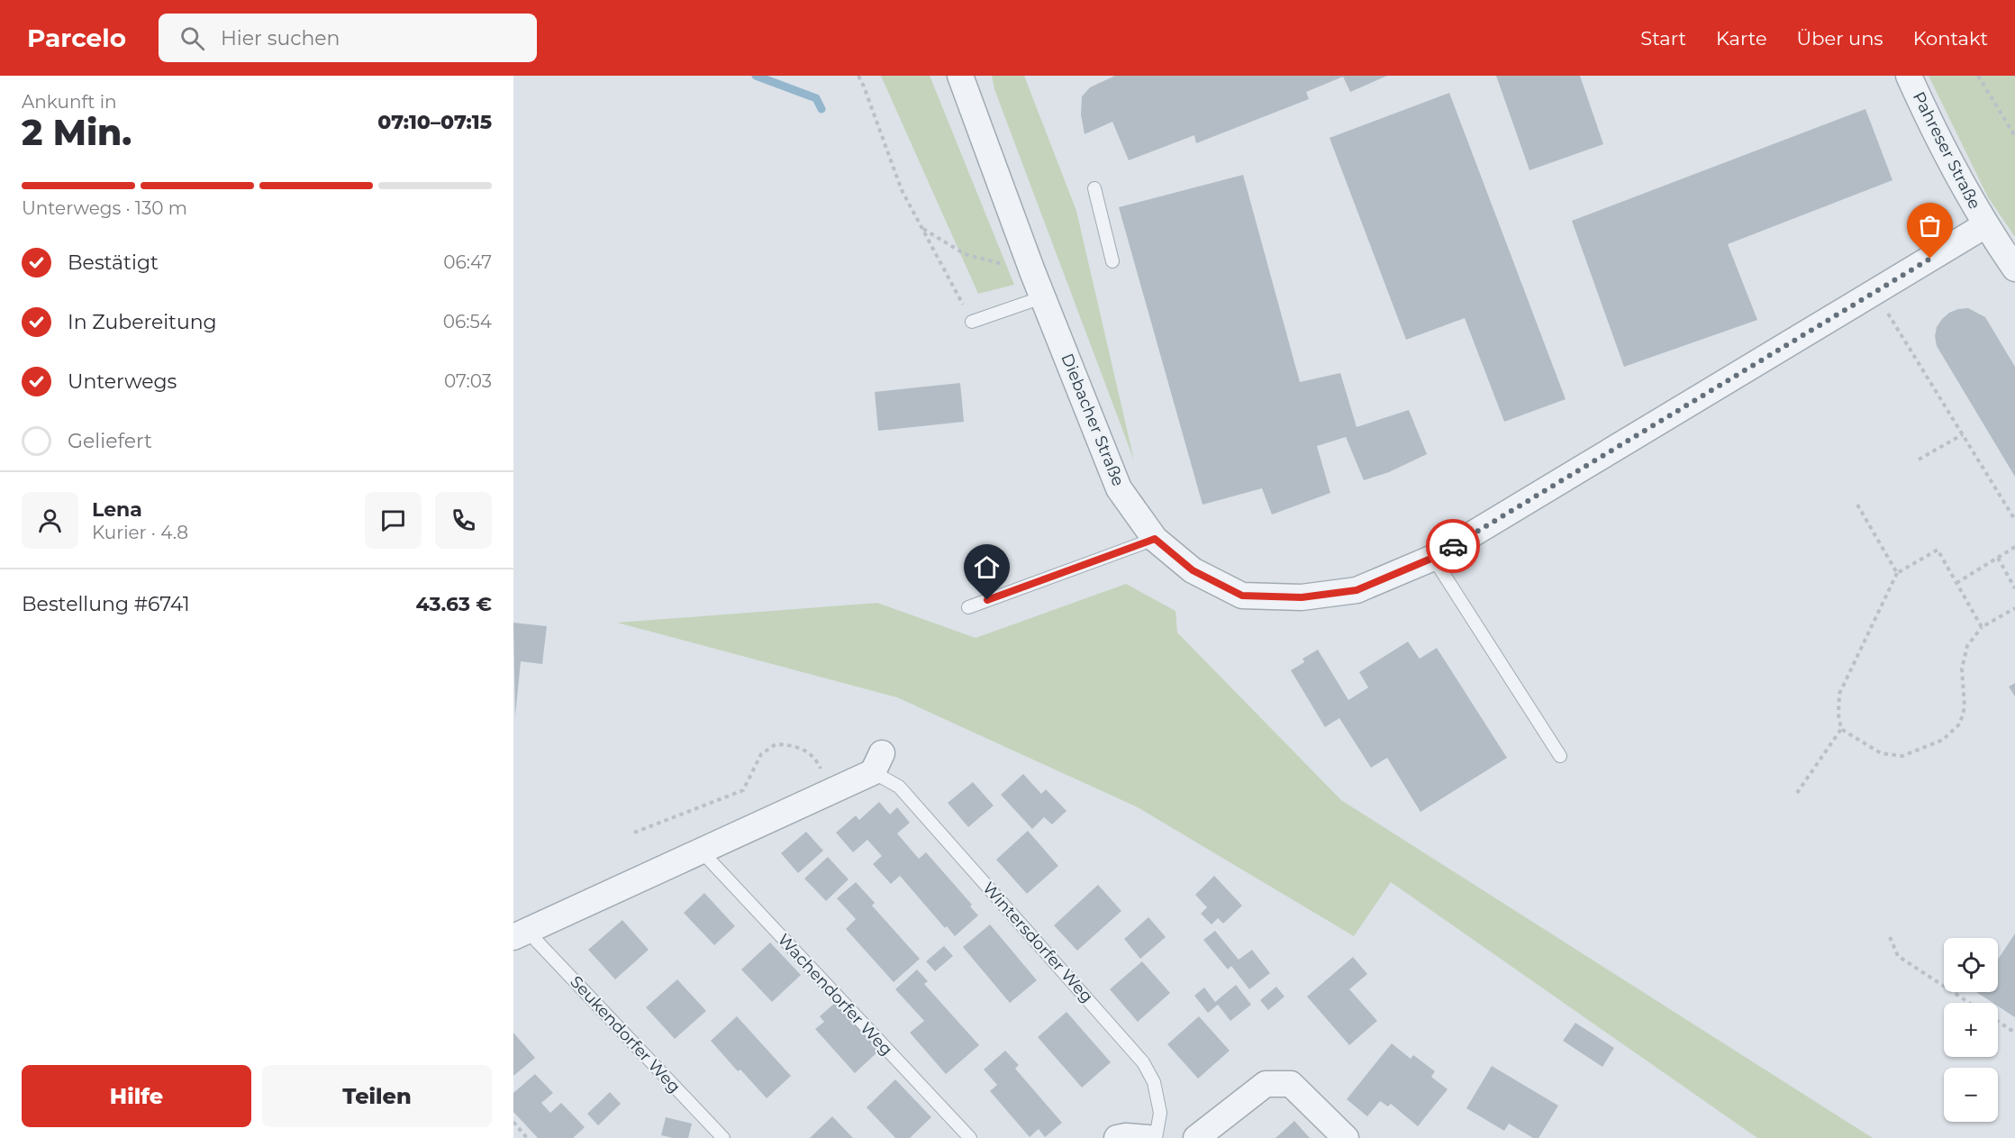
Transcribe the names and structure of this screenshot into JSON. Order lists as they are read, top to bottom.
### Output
{
  "streets": {
    "street": ["Pahreser Straße", "Diebacher Straße"],
    "lane": ["Wintersdorfer Weg", "Wachendorfer Weg", "Seukendorfer Weg"]
  },
  "crossings": [
    ["Pahreser Straße", "Diebacher Straße"]
  ],
  "page": {
    "header": "Parcelo",
    "search": "Hier suchen",
    "nav": [
      "Start",
      "Karte",
      "Über uns",
      "Kontakt"
    ],
    "heading": ["2 Min.", "Ankunft in", "07:10–07:15"],
    "panel": [
      "Lena",
      "Kurier · 4.8",
      "Bestellung #6741",
      "43.63 €"
    ],
    "bar": "Unterwegs · 130 m",
    "list": [
      ["Bestätigt", "06:47"],
      ["In Zubereitung", "06:54"],
      ["Unterwegs", "07:03"],
      "Geliefert"
    ],
    "map_buttons": ["+", "−"],
    "buttons": ["Hilfe", "Teilen"]
  }
}
